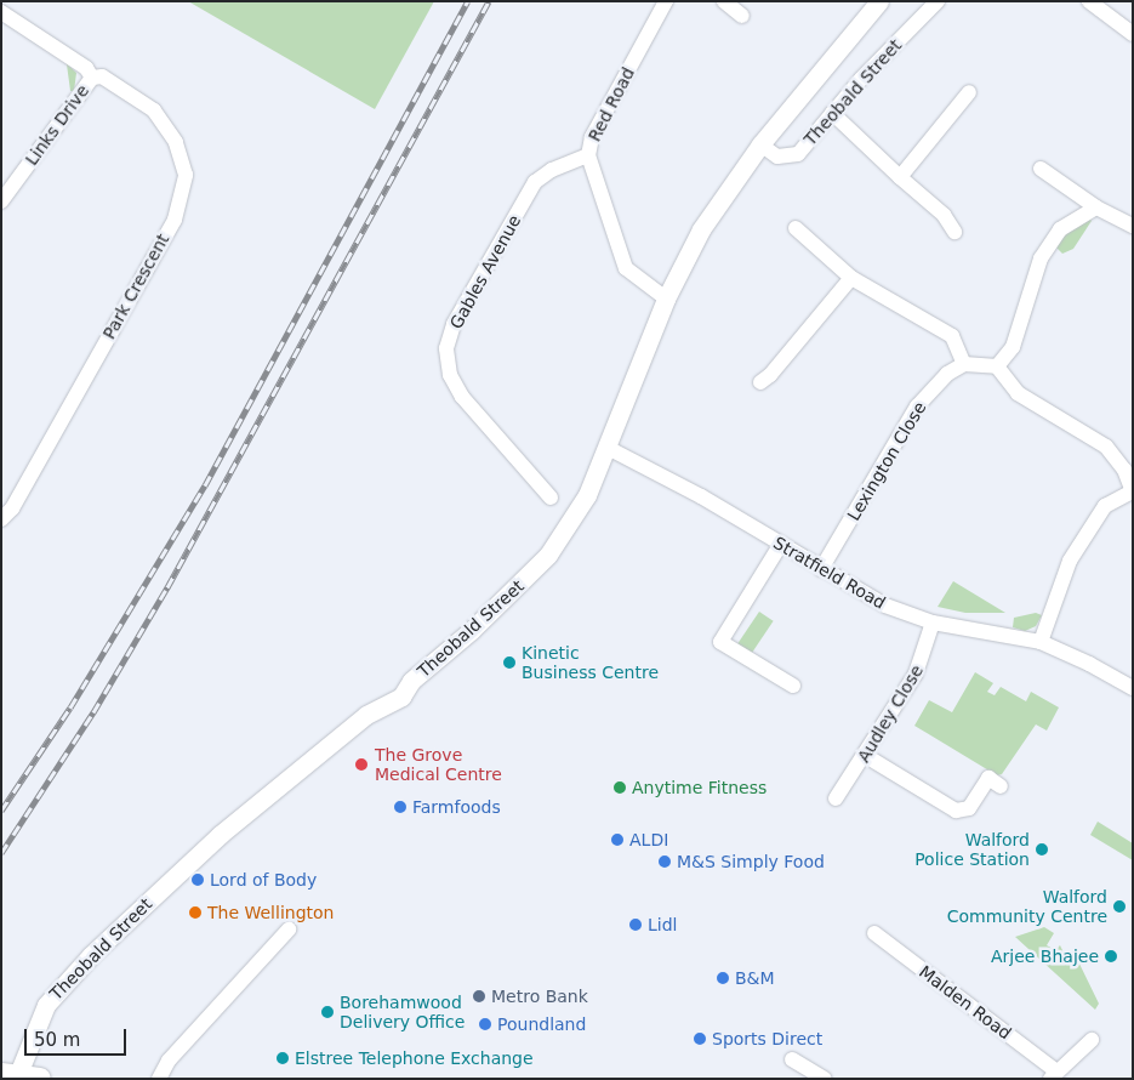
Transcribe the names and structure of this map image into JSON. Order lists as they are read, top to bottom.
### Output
{
  "streets": {
    "street": [
      "Theobald Street",
      "Red Road",
      "Links Drive",
      "Gables Avenue",
      "Park Crescent",
      "Lexington Close",
      "Stratfield Road",
      "Audley Close",
      "Malden Road"
    ]
  },
  "crossings": [
    ["Theobald Street", "Red Road"],
    ["Theobald Street", "Stratfield Road"],
    ["Red Road", "Gables Avenue"],
    ["Links Drive", "Park Crescent"],
    ["Lexington Close", "Stratfield Road"],
    ["Stratfield Road", "Audley Close"]
  ],
  "places": [
    "Kinetic Business Centre",
    "The Grove Medical Centre",
    "Anytime Fitness",
    "Farmfoods",
    "ALDI",
    "Walford Police Station",
    "M&S Simply Food",
    "Lord of Body",
    "Walford Community Centre",
    "The Wellington",
    "Lidl",
    "Arjee Bhajee",
    "B&M",
    "Metro Bank",
    "Borehamwood Delivery Office",
    "Poundland",
    "Sports Direct",
    "Elstree Telephone Exchange"
  ],
  "scale_bar": "50 m"
}
